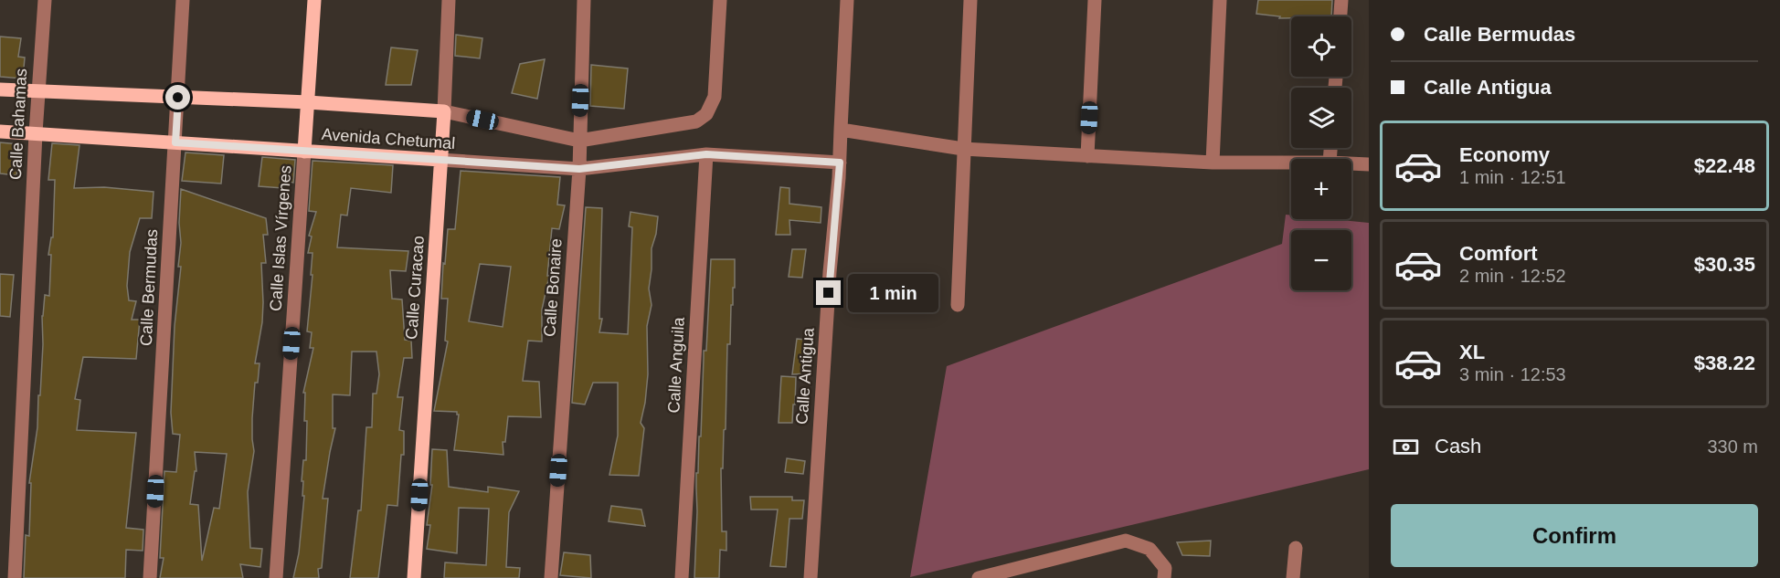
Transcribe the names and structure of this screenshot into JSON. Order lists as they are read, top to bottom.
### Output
{
  "streets": {
    "main road": ["Avenida Chetumal", "Calle Islas Vírgenes", "Calle Curacao"],
    "street": [
      "Calle Bahamas",
      "Calle Bermudas",
      "Calle Bonaire",
      "Calle Anguila",
      "Calle Antigua"
    ]
  },
  "crossings": [
    ["Calle Bahamas", "Avenida Chetumal"],
    ["Avenida Chetumal", "Calle Islas Vírgenes"],
    ["Avenida Chetumal", "Calle Bermudas"],
    ["Avenida Chetumal", "Calle Curacao"],
    ["Avenida Chetumal", "Calle Bonaire"],
    ["Avenida Chetumal", "Calle Anguila"],
    ["Avenida Chetumal", "Calle Antigua"]
  ],
  "page": {
    "banner": ["Calle Bermudas", "Calle Antigua"],
    "map_buttons": ["+", "−"],
    "list": [
      {
        "name": "Economy",
        "note": "1 min · 12:51",
        "value": "$22.48"
      },
      {
        "name": "Comfort",
        "note": "2 min · 12:52",
        "value": "$30.35"
      },
      {
        "name": "XL",
        "note": "3 min · 12:53",
        "value": "$38.22"
      }
    ],
    "bubble": "1 min",
    "pay": ["Cash", "330 m"],
    "buttons": "Confirm"
  }
}
